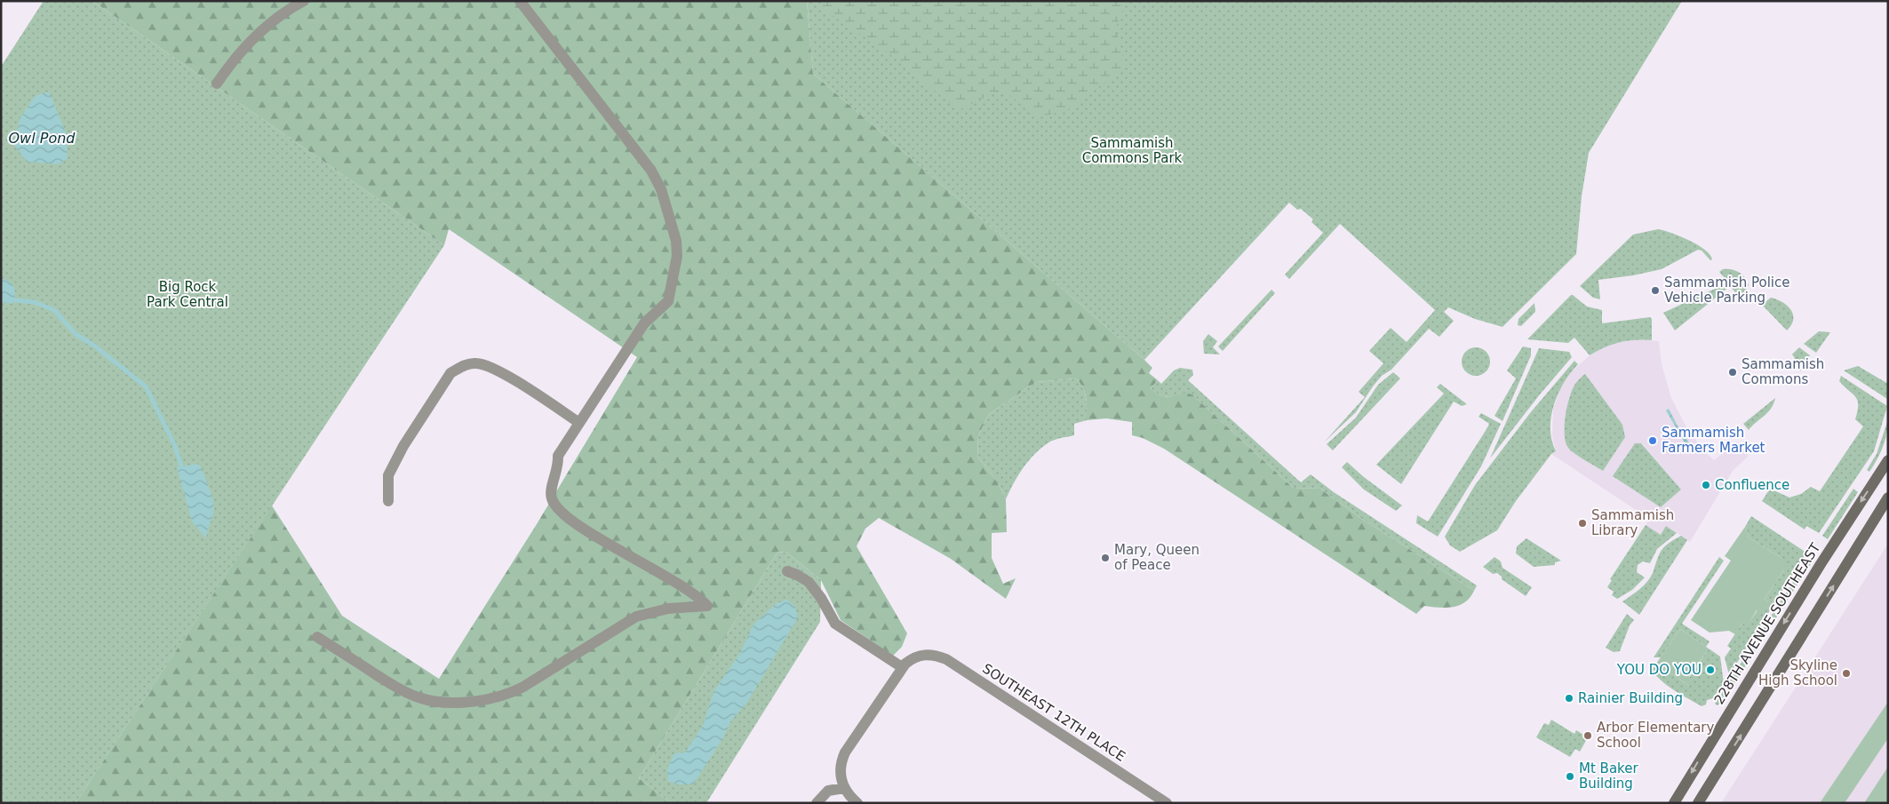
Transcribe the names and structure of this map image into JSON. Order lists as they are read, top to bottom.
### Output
{
  "streets": {
    "main road": ["228TH AVENUE SOUTHEAST"],
    "street": ["SOUTHEAST 12TH PLACE"]
  },
  "water": ["Owl Pond"],
  "parks": ["Sammamish Commons Park", "Big Rock Park Central"],
  "places": [
    "Sammamish Police Vehicle Parking",
    "Sammamish Commons",
    "Sammamish Farmers Market",
    "Confluence",
    "Sammamish Library",
    "Mary, Queen of Peace",
    "YOU DO YOU",
    "Skyline High School",
    "Rainier Building",
    "Arbor Elementary School",
    "Mt Baker Building"
  ]
}
